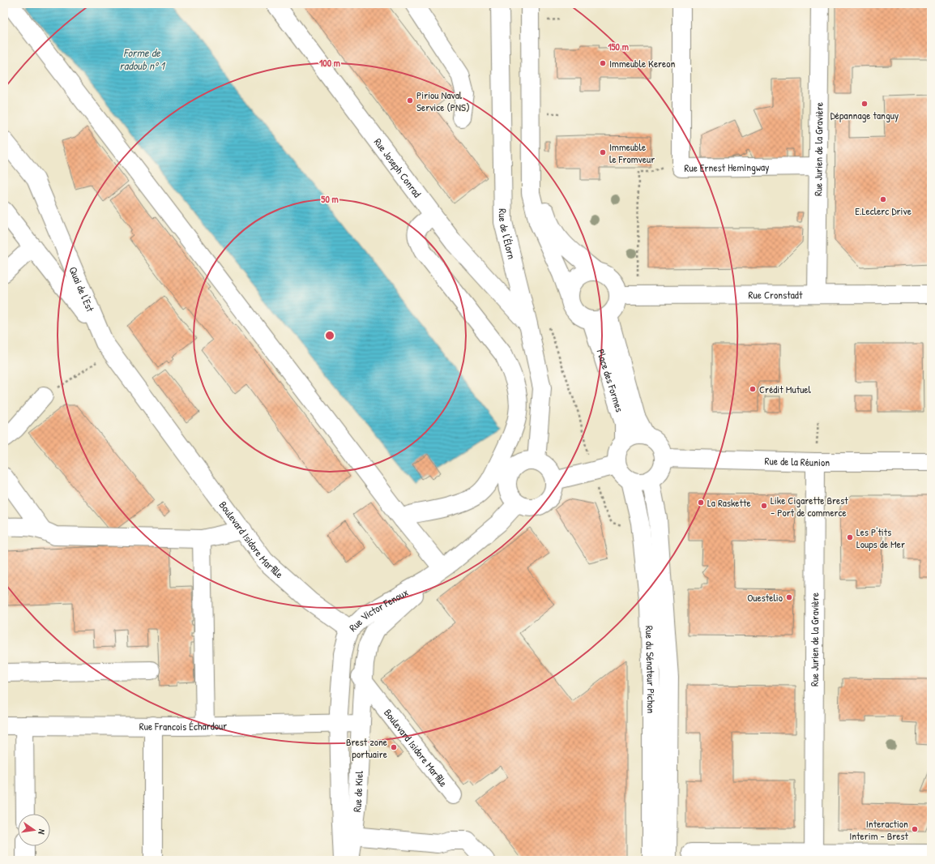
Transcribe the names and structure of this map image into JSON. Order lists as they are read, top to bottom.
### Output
{
  "streets": {
    "street": [
      "Rue Jurien de la Gravière",
      "Rue Ernest Hemingway",
      "Rue Joseph Conrad",
      "Rue de l'Élorn",
      "Quai de l'Est",
      "Rue Cronstadt",
      "Place des Formes",
      "Rue de la Réunion",
      "Boulevard Isidore Marfille",
      "Rue Victor Fenoux",
      "Rue du Sénateur Pichon",
      "Rue Francois Échardour",
      "Rue de Kiel"
    ]
  },
  "crossings": [
    ["Rue Jurien de la Gravière", "Rue Ernest Hemingway"],
    ["Rue Jurien de la Gravière", "Rue Cronstadt"],
    ["Rue Jurien de la Gravière", "Rue de la Réunion"],
    ["Rue Joseph Conrad", "Rue de l'Élorn"],
    ["Rue de l'Élorn", "Rue Victor Fenoux"],
    ["Quai de l'Est", "Boulevard Isidore Marfille"],
    ["Rue Cronstadt", "Place des Formes"],
    ["Place des Formes", "Rue de la Réunion"],
    ["Place des Formes", "Rue du Sénateur Pichon"],
    ["Rue de la Réunion", "Rue du Sénateur Pichon"],
    ["Boulevard Isidore Marfille", "Rue Victor Fenoux"],
    ["Rue Victor Fenoux", "Rue Francois Échardour"],
    ["Rue Victor Fenoux", "Rue de Kiel"],
    ["Rue Francois Échardour", "Rue de Kiel"]
  ],
  "water": ["Forme de radoub nº 1"],
  "places": [
    "Immeuble Kereon",
    "Piriou Naval Service (PNS)",
    "Dépannage tanguy",
    "Immeuble le Fromveur",
    "E.Leclerc Drive",
    "Crédit Mutuel",
    "La Raskette",
    "Like Cigarette Brest - Port de commerce",
    "Les P'tits Loups de Mer",
    "Ouestelio",
    "Brest zone portuaire",
    "Interaction Interim - Brest"
  ],
  "north": "right",
  "rings": ["150 m", "100 m", "50 m"]
}
